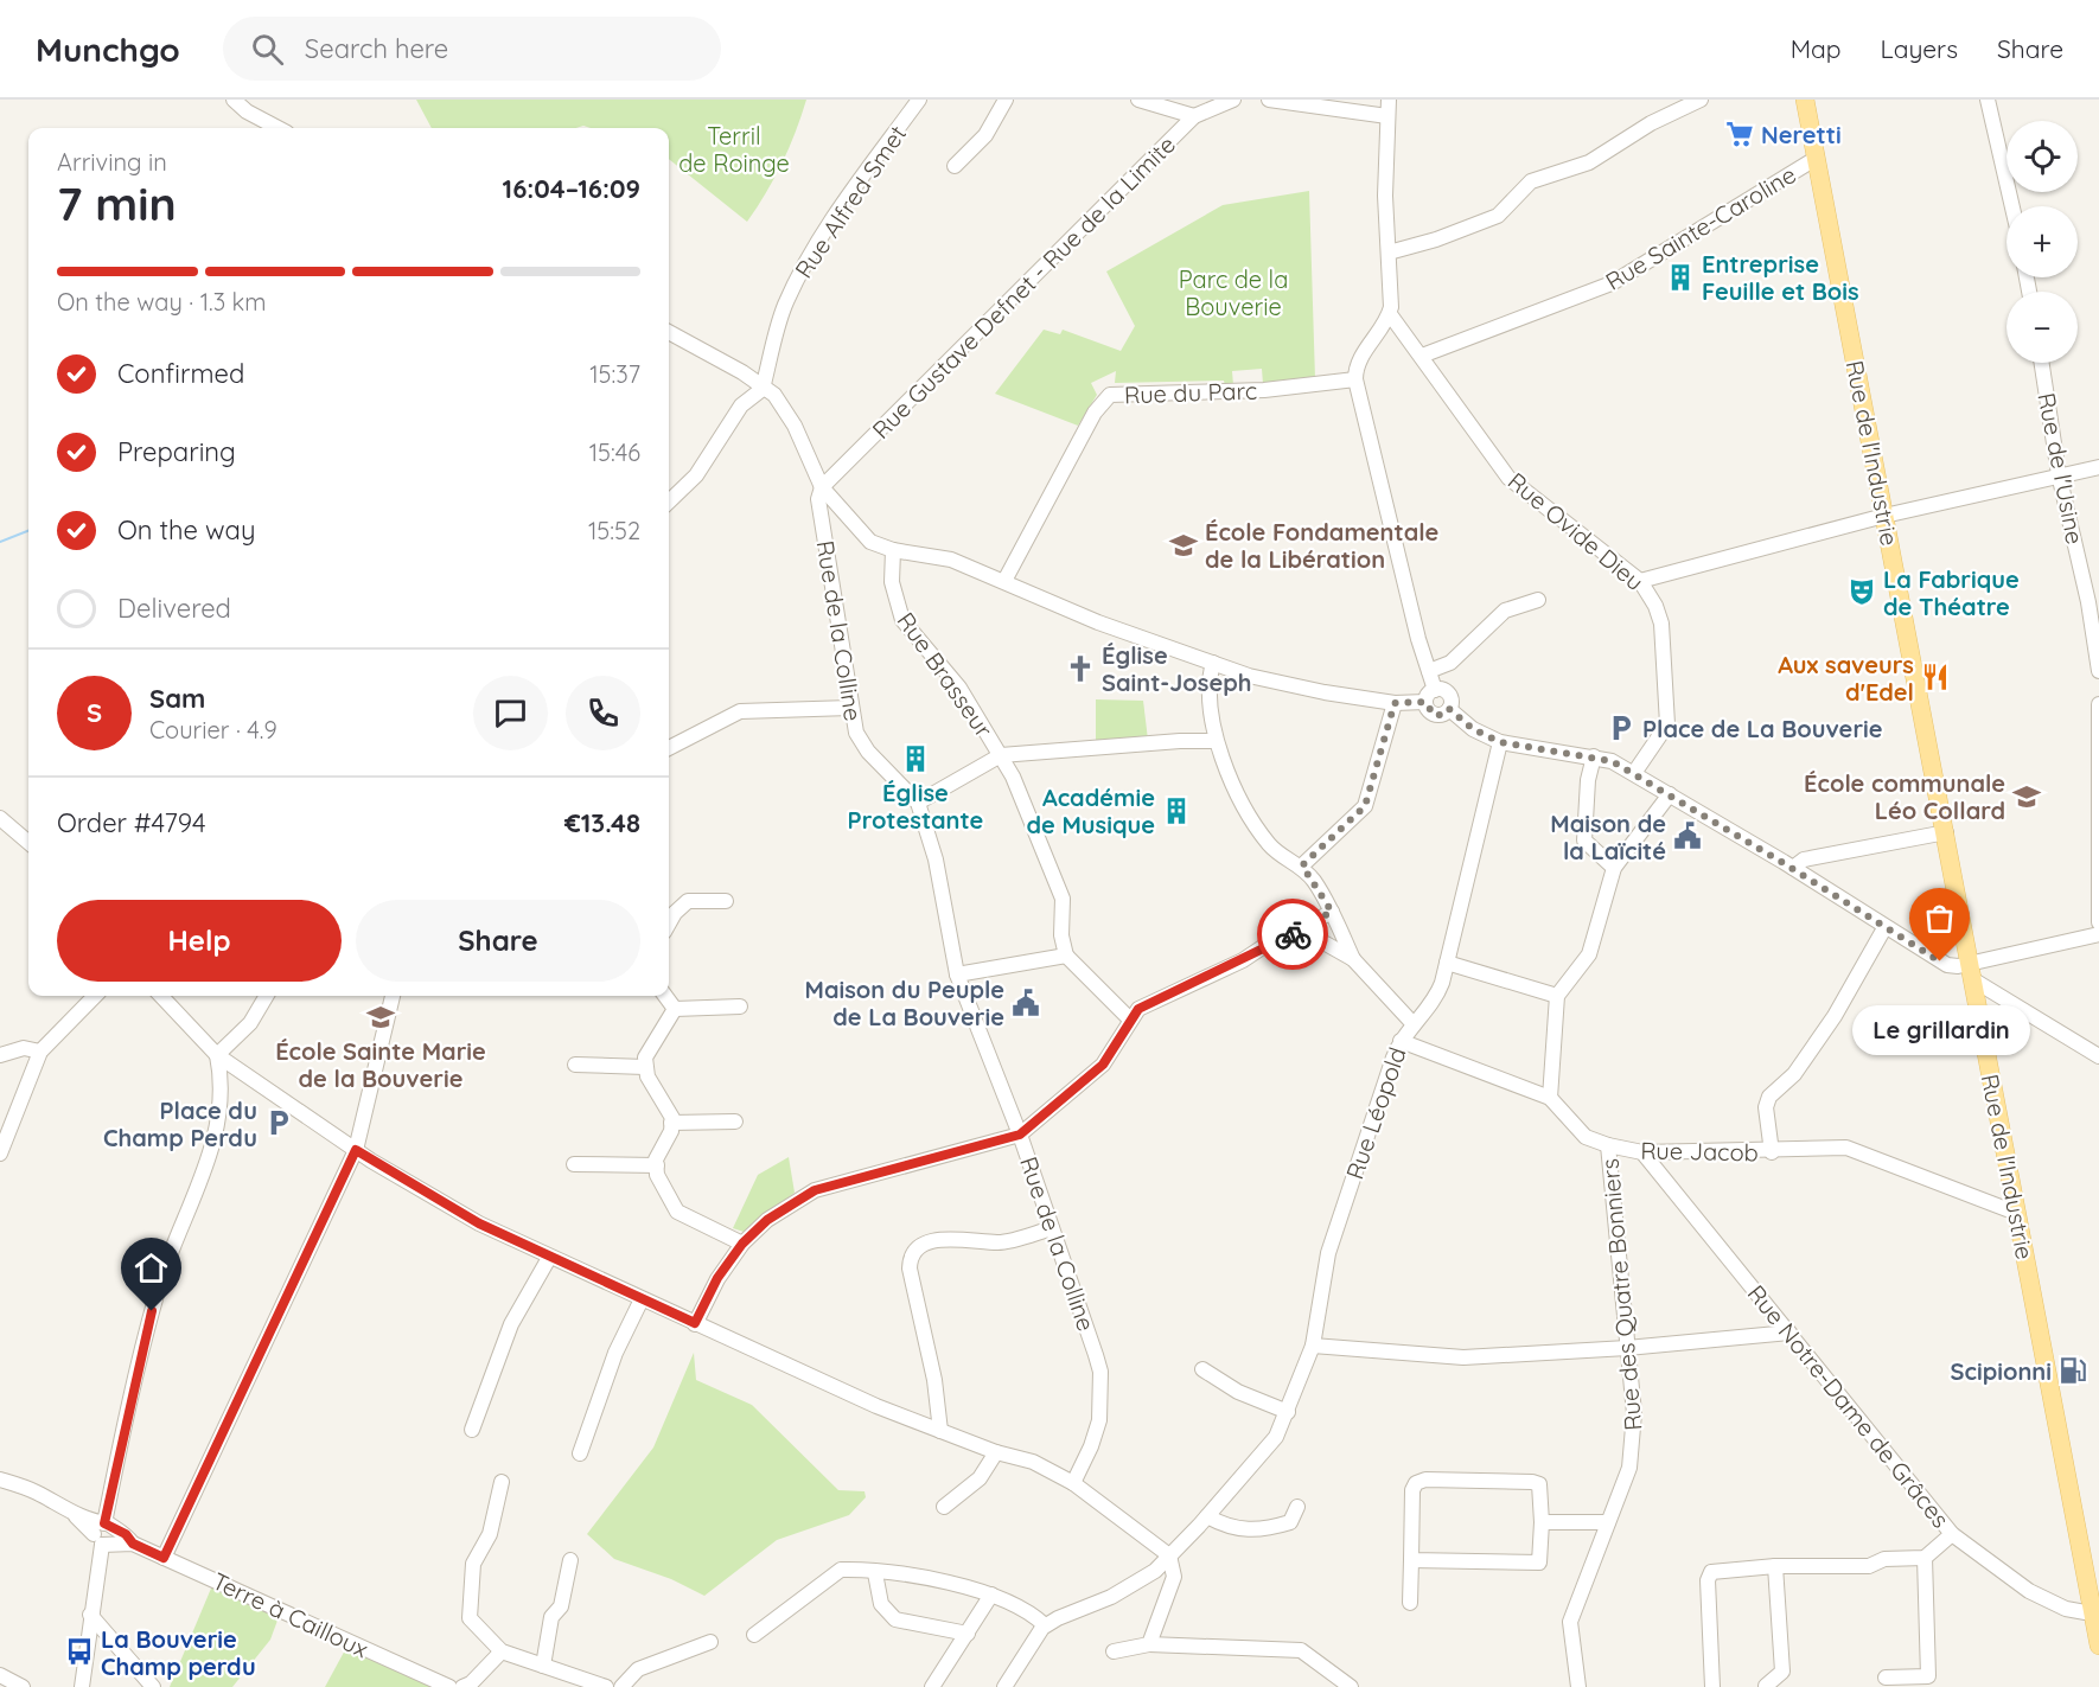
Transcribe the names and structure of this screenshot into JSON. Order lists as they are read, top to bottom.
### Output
{
  "streets": {
    "main road": ["Rue de l'Industrie"],
    "street": [
      "Rue Alfred Smet",
      "Rue Sainte-Caroline",
      "Rue Gustave Defnet - Rue de la Limite",
      "Rue du Parc",
      "Rue de l'Usine",
      "Rue Ovide Dieu",
      "Rue de la Colline",
      "Rue Brasseur",
      "Rue Léopold",
      "Rue Jacob",
      "Rue des Quatre Bonniers",
      "Rue Notre-Dame de Grâces",
      "Terre à Cailloux"
    ]
  },
  "crossings": [
    ["Rue Sainte-Caroline", "Rue de l'Industrie"],
    ["Rue Sainte-Caroline", "Rue Ovide Dieu"],
    ["Rue Gustave Defnet - Rue de la Limite", "Rue de la Colline"],
    ["Rue de l'Industrie", "Rue Jacob"],
    ["Rue de l'Industrie", "Rue Notre-Dame de Grâces"],
    ["Rue Léopold", "Rue Jacob"],
    ["Rue Jacob", "Rue des Quatre Bonniers"],
    ["Rue Jacob", "Rue Notre-Dame de Grâces"]
  ],
  "parks": ["Terril de Roinge", "Parc de la Bouverie"],
  "places": {
    "supermarket": ["Neretti"],
    "building": ["Entreprise Feuille et Bois", "Église Protestante", "Académie de Musique"],
    "school or university": ["École Fondamentale de la Libération", "École communale Léo Collard", "École Sainte Marie de la Bouverie"],
    "theatre": ["La Fabrique de Théatre"],
    "church": ["Église Saint-Joseph"],
    "restaurant": ["Aux saveurs d'Edel"],
    "parking": ["Place de La Bouverie", "Place du Champ Perdu"],
    "public building": ["Maison de la Laïcité", "Maison du Peuple de La Bouverie"],
    "other": ["Le grillardin"],
    "fuel station": ["Scipionni"],
    "bus stop": ["La Bouverie Champ perdu"]
  },
  "page": {
    "header": "Munchgo",
    "search": "Search here",
    "nav": ["Map", "Layers", "Share"],
    "map_buttons": ["+", "−"],
    "heading": ["7 min", "Arriving in", "16:04–16:09"],
    "panel": [
      "Sam",
      "Courier · 4.9",
      "Order #4794",
      "€13.48"
    ],
    "bar": "On the way · 1.3 km",
    "list": [
      ["Confirmed", "15:37"],
      ["Preparing", "15:46"],
      ["On the way", "15:52"],
      "Delivered"
    ],
    "round": "S",
    "buttons": ["Help", "Share"],
    "bubble": "Le grillardin"
  }
}
